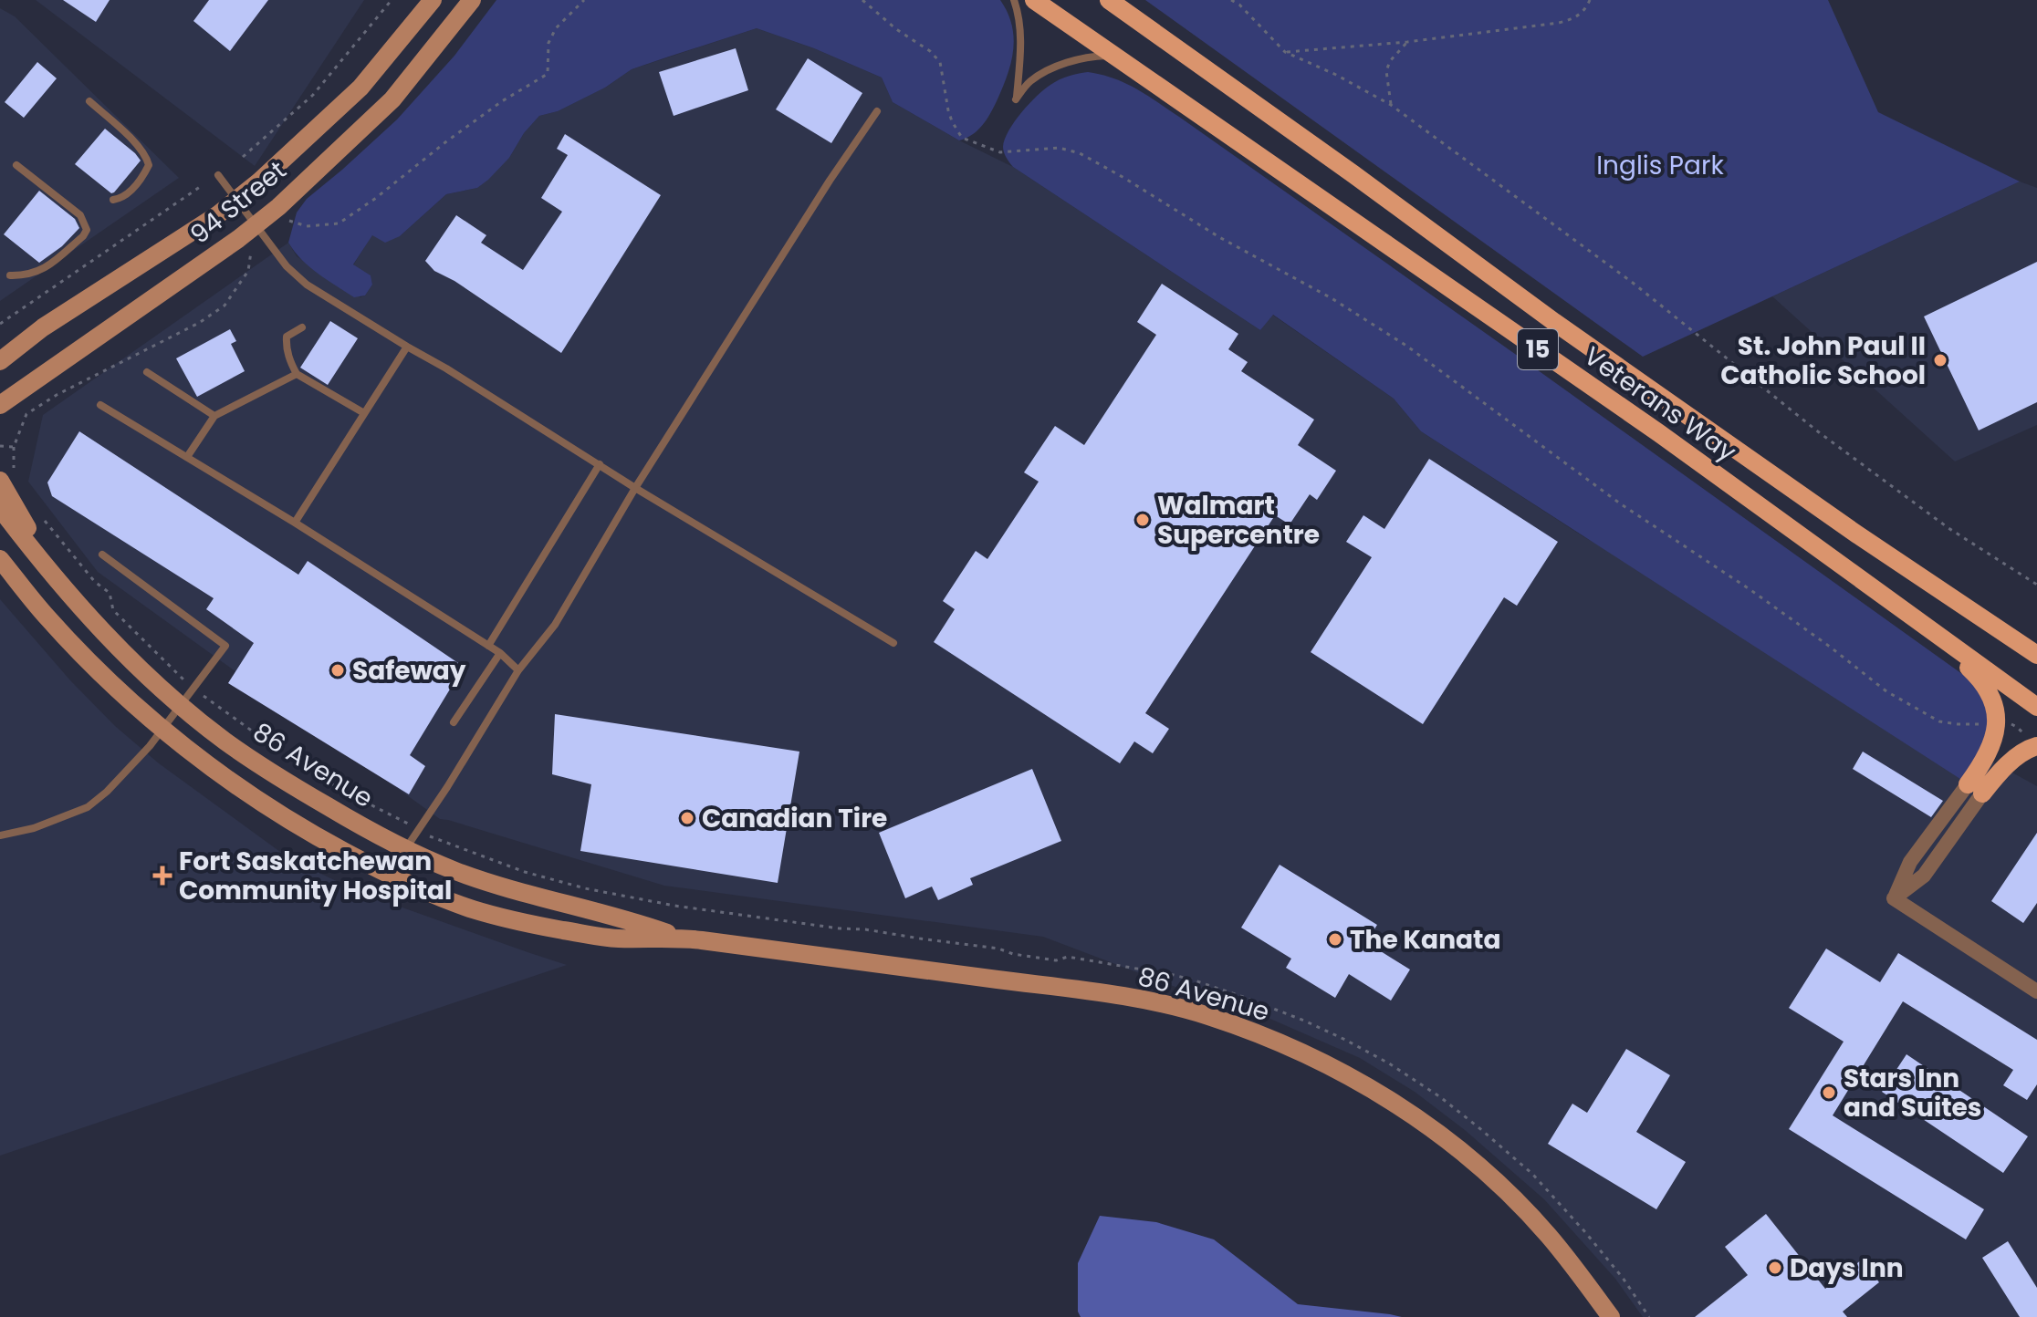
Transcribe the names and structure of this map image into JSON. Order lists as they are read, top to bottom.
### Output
{
  "streets": {
    "main road": ["15", "Veterans Way"],
    "street": ["94 Street", "86 Avenue"]
  },
  "parks": ["Inglis Park"],
  "places": {
    "other": [
      "St. John Paul II Catholic School",
      "Walmart Supercentre",
      "Safeway",
      "Canadian Tire",
      "The Kanata",
      "Stars Inn and Suites",
      "Days Inn"
    ],
    "health": ["Fort Saskatchewan Community Hospital"]
  }
}
